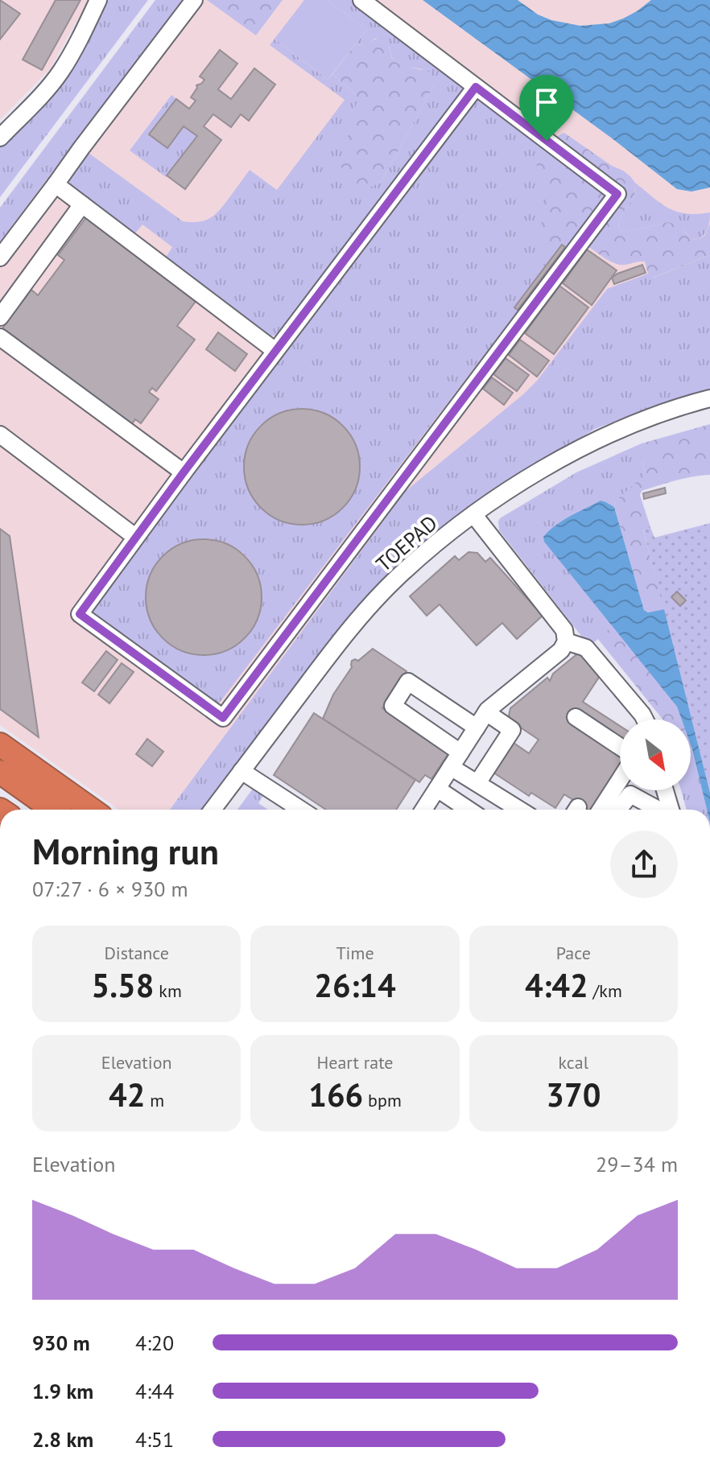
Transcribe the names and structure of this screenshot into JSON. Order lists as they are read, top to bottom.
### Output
{
  "streets": {
    "street": ["TOEPAD"]
  },
  "north": "bottom right",
  "page": {
    "heading": ["Morning run", "07:27 · 6 × 930 m"],
    "stats": [
      ["Distance", "5.58 km"],
      ["Time", "26:14"],
      ["Pace", "4:42 /km"],
      ["Elevation", "42 m"],
      ["Heart rate", "166 bpm"],
      ["kcal", "370"]
    ],
    "chart": ["Elevation", "29–34 m"],
    "list": [
      {
        "name": "930 m",
        "note": "4:20"
      },
      {
        "name": "1.9 km",
        "note": "4:44"
      },
      {
        "name": "2.8 km",
        "note": "4:51"
      }
    ]
  }
}
